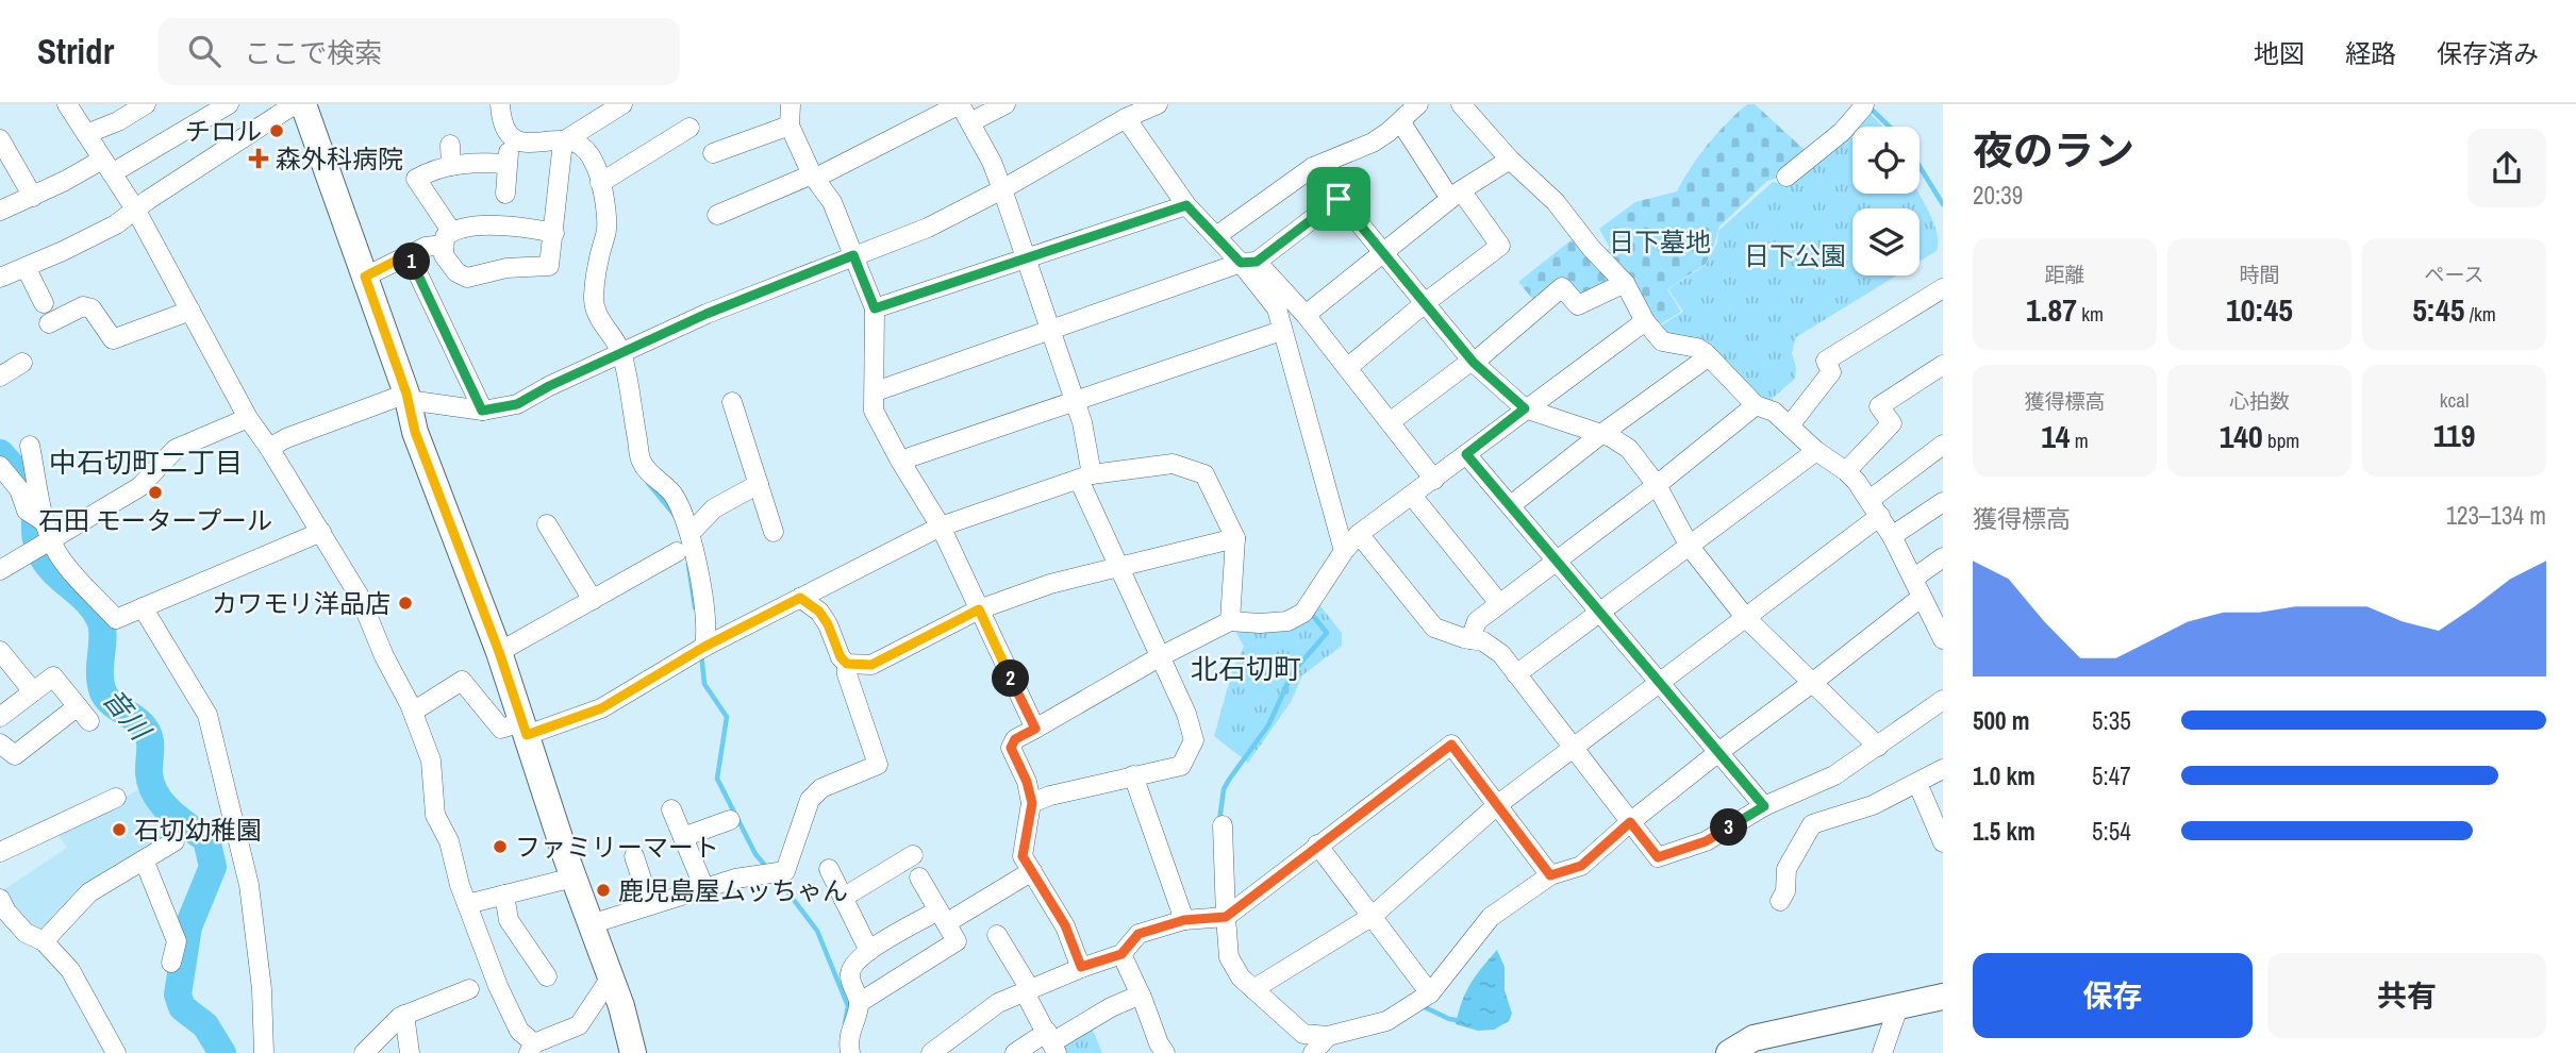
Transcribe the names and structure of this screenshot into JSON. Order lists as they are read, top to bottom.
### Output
{
  "districts": ["中石切町二丁目", "北石切町"],
  "water": ["音川"],
  "parks": ["日下墓地", "日下公園"],
  "places": {
    "other": [
      "チロル",
      "石田 モータープール",
      "カワモリ洋品店",
      "石切幼稚園",
      "ファミリーマート",
      "鹿児島屋ムッちゃん"
    ],
    "health": ["森外科病院"]
  },
  "page": {
    "header": "Stridr",
    "search": "ここで検索",
    "nav": ["地図", "経路", "保存済み"],
    "heading": ["夜のラン", "20:39"],
    "stats": [
      ["距離", "1.87 km"],
      ["時間", "10:45"],
      ["ペース", "5:45 /km"],
      ["獲得標高", "14 m"],
      ["心拍数", "140 bpm"],
      ["kcal", "119"]
    ],
    "pins": ["1", "2", "3"],
    "chart": ["獲得標高", "123–134 m"],
    "list": [
      {
        "name": "500 m",
        "note": "5:35"
      },
      {
        "name": "1.0 km",
        "note": "5:47"
      },
      {
        "name": "1.5 km",
        "note": "5:54"
      }
    ],
    "buttons": ["保存", "共有"]
  }
}
